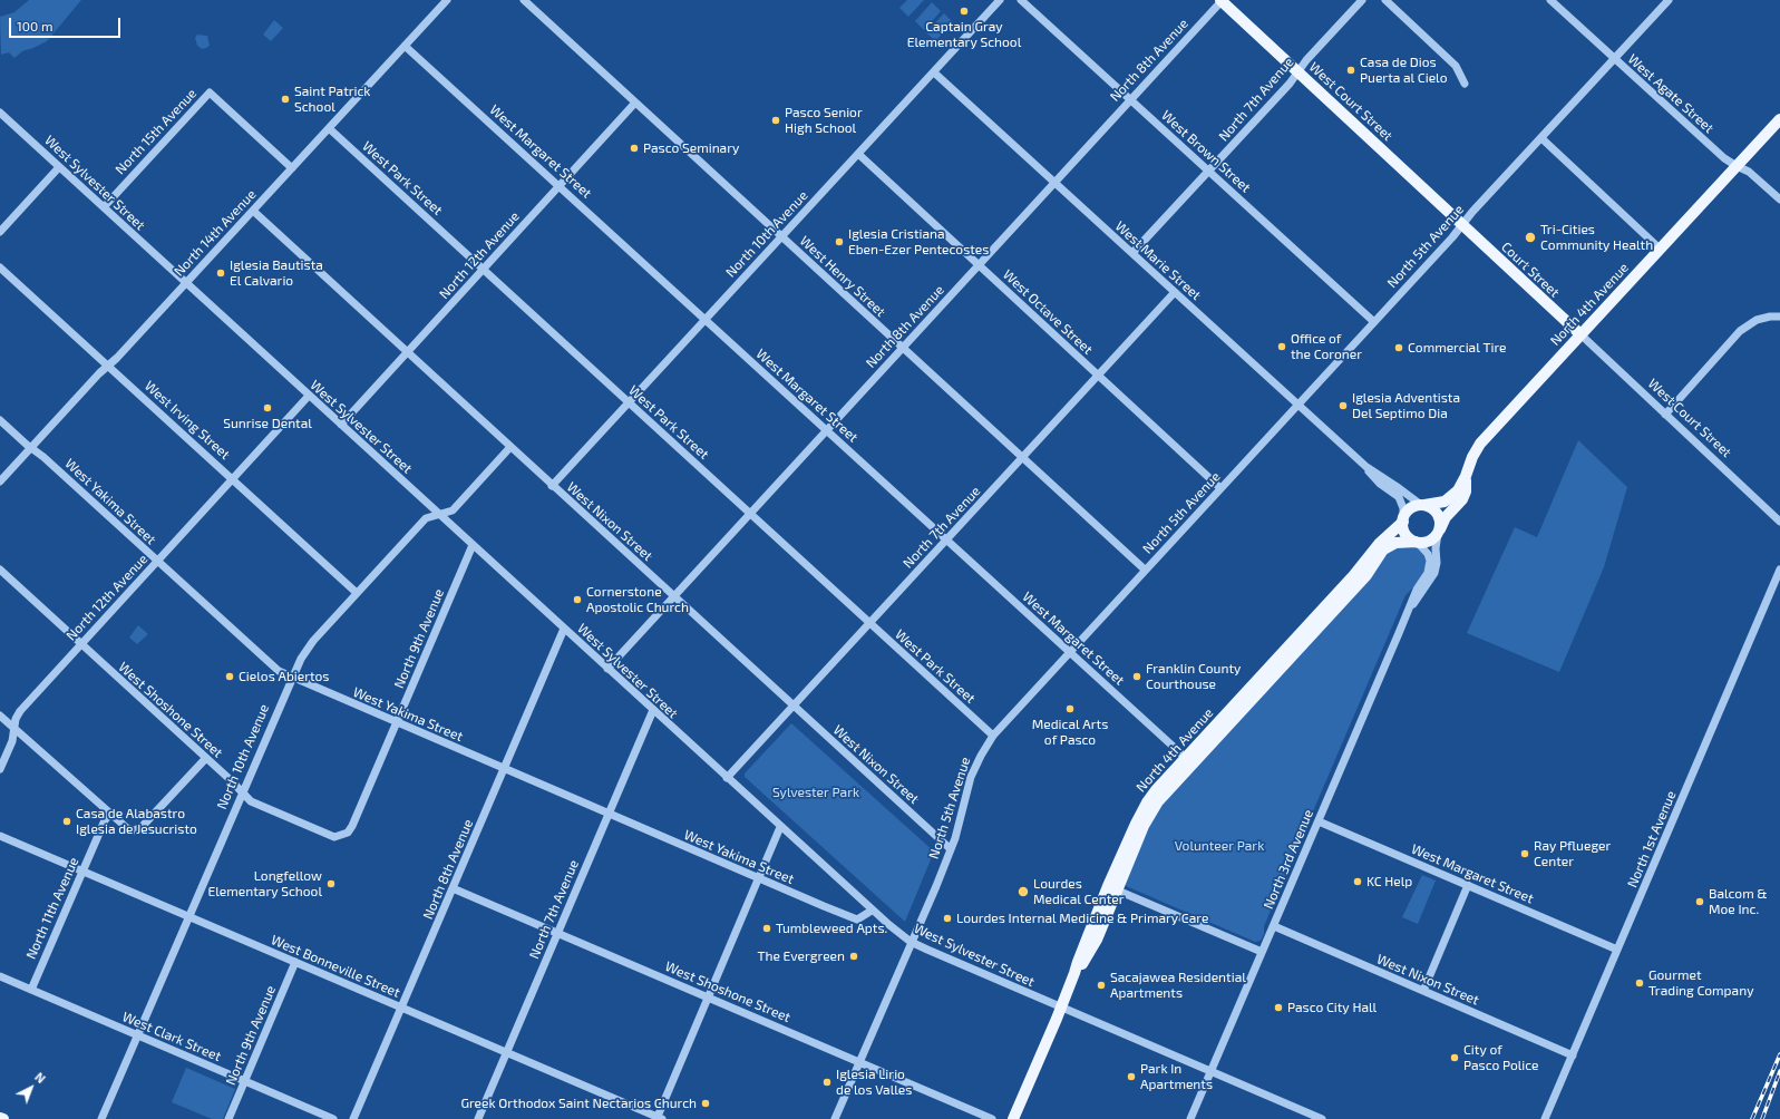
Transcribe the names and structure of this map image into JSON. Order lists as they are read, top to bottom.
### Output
{
  "streets": {
    "main road": ["West Court Street", "Court Street", "North 4th Avenue"],
    "street": [
      "North 8th Avenue",
      "West Agate Street",
      "North 7th Avenue",
      "North 15th Avenue",
      "West Margaret Street",
      "West Brown Street",
      "West Park Street",
      "West Sylvester Street",
      "North 14th Avenue",
      "North 10th Avenue",
      "North 5th Avenue",
      "North 12th Avenue",
      "West Marie Street",
      "West Henry Street",
      "West Octave Street",
      "West Irving Street",
      "West Yakima Street",
      "West Nixon Street",
      "North 9th Avenue",
      "West Shoshone Street",
      "North 1st Avenue",
      "North 3rd Avenue",
      "North 11th Avenue",
      "West Bonneville Street",
      "West Clark Street"
    ]
  },
  "crossings": [
    ["North 8th Avenue", "West Court Street"],
    ["North 8th Avenue", "West Margaret Street"],
    ["North 8th Avenue", "West Brown Street"],
    ["North 8th Avenue", "West Park Street"],
    ["North 8th Avenue", "West Sylvester Street"],
    ["North 8th Avenue", "West Marie Street"],
    ["North 8th Avenue", "West Henry Street"],
    ["North 8th Avenue", "West Octave Street"],
    ["North 8th Avenue", "West Yakima Street"],
    ["North 8th Avenue", "West Nixon Street"],
    ["North 8th Avenue", "West Shoshone Street"],
    ["North 8th Avenue", "West Bonneville Street"],
    ["West Agate Street", "North 5th Avenue"],
    ["West Agate Street", "North 4th Avenue"],
    ["North 7th Avenue", "West Court Street"],
    ["North 7th Avenue", "West Margaret Street"],
    ["North 7th Avenue", "West Brown Street"],
    ["North 7th Avenue", "West Park Street"],
    ["North 7th Avenue", "West Sylvester Street"],
    ["North 7th Avenue", "West Marie Street"],
    ["North 7th Avenue", "West Henry Street"],
    ["North 7th Avenue", "West Octave Street"],
    ["North 7th Avenue", "West Yakima Street"],
    ["North 7th Avenue", "West Nixon Street"],
    ["North 7th Avenue", "West Shoshone Street"],
    ["North 7th Avenue", "West Bonneville Street"],
    ["West Court Street", "North 5th Avenue"],
    ["West Court Street", "Court Street"],
    ["West Court Street", "North 4th Avenue"],
    ["North 15th Avenue", "West Sylvester Street"],
    ["North 15th Avenue", "North 14th Avenue"],
    ["West Margaret Street", "North 14th Avenue"],
    ["West Margaret Street", "North 10th Avenue"],
    ["West Margaret Street", "North 5th Avenue"],
    ["West Margaret Street", "North 12th Avenue"],
    ["West Margaret Street", "North 4th Avenue"],
    ["West Margaret Street", "North 1st Avenue"],
    ["West Margaret Street", "North 3rd Avenue"],
    ["West Brown Street", "North 5th Avenue"],
    ["West Park Street", "North 14th Avenue"],
    ["West Park Street", "North 10th Avenue"],
    ["West Park Street", "North 5th Avenue"],
    ["West Park Street", "North 12th Avenue"],
    ["West Sylvester Street", "North 14th Avenue"],
    ["West Sylvester Street", "North 10th Avenue"],
    ["West Sylvester Street", "North 5th Avenue"],
    ["West Sylvester Street", "North 12th Avenue"],
    ["West Sylvester Street", "North 4th Avenue"],
    ["West Sylvester Street", "West Yakima Street"],
    ["West Sylvester Street", "North 9th Avenue"],
    ["West Sylvester Street", "North 3rd Avenue"],
    ["North 14th Avenue", "West Irving Street"],
    ["North 14th Avenue", "West Yakima Street"],
    ["North 14th Avenue", "West Nixon Street"],
    ["North 10th Avenue", "West Marie Street"],
    ["North 10th Avenue", "West Henry Street"],
    ["North 10th Avenue", "West Octave Street"],
    ["North 10th Avenue", "West Irving Street"],
    ["North 10th Avenue", "West Yakima Street"],
    ["North 10th Avenue", "West Nixon Street"],
    ["North 10th Avenue", "West Shoshone Street"],
    ["North 10th Avenue", "West Bonneville Street"],
    ["North 10th Avenue", "West Clark Street"],
    ["North 5th Avenue", "West Marie Street"],
    ["North 5th Avenue", "Court Street"],
    ["North 5th Avenue", "West Henry Street"],
    ["North 5th Avenue", "West Octave Street"],
    ["North 5th Avenue", "West Nixon Street"],
    ["North 5th Avenue", "West Shoshone Street"],
    ["North 12th Avenue", "West Henry Street"],
    ["North 12th Avenue", "West Irving Street"],
    ["North 12th Avenue", "West Yakima Street"],
    ["North 12th Avenue", "West Nixon Street"],
    ["North 12th Avenue", "West Shoshone Street"],
    ["West Marie Street", "North 4th Avenue"],
    ["West Marie Street", "North 3rd Avenue"],
    ["Court Street", "North 4th Avenue"],
    ["North 4th Avenue", "North 3rd Avenue"],
    ["West Yakima Street", "North 9th Avenue"],
    ["West Nixon Street", "North 1st Avenue"],
    ["West Nixon Street", "North 3rd Avenue"],
    ["North 9th Avenue", "West Shoshone Street"],
    ["North 9th Avenue", "West Bonneville Street"],
    ["North 9th Avenue", "West Clark Street"],
    ["North 11th Avenue", "West Bonneville Street"],
    ["North 11th Avenue", "West Clark Street"]
  ],
  "parks": ["Sylvester Park", "Volunteer Park"],
  "places": [
    "Captain Gray Elementary School",
    "Casa de Dios Puerta al Cielo",
    "Saint Patrick School",
    "Pasco Senior High School",
    "Pasco Seminary",
    "Tri-Cities Community Health",
    "Iglesia Cristiana Eben-Ezer Pentecostes",
    "Iglesia Bautista El Calvario",
    "Office of the Coroner",
    "Commercial Tire",
    "Iglesia Adventista Del Septimo Dia",
    "Sunrise Dental",
    "Cornerstone Apostolic Church",
    "Cielos Abiertos",
    "Franklin County Courthouse",
    "Medical Arts of Pasco",
    "Casa de Alabastro Iglesia de Jesucristo",
    "Ray Pflueger Center",
    "KC Help",
    "Longfellow Elementary School",
    "Lourdes Medical Center",
    "Balcom & Moe Inc.",
    "Lourdes Internal Medicine & Primary Care",
    "Tumbleweed Apts.",
    "The Evergreen",
    "Gourmet Trading Company",
    "Sacajawea Residential Apartments",
    "Pasco City Hall",
    "City of Pasco Police",
    "Park In Apartments",
    "Iglesia Lirio de los Valles",
    "Greek Orthodox Saint Nectarios Church"
  ],
  "scale_bar": "100 m",
  "north": "top right"
}
